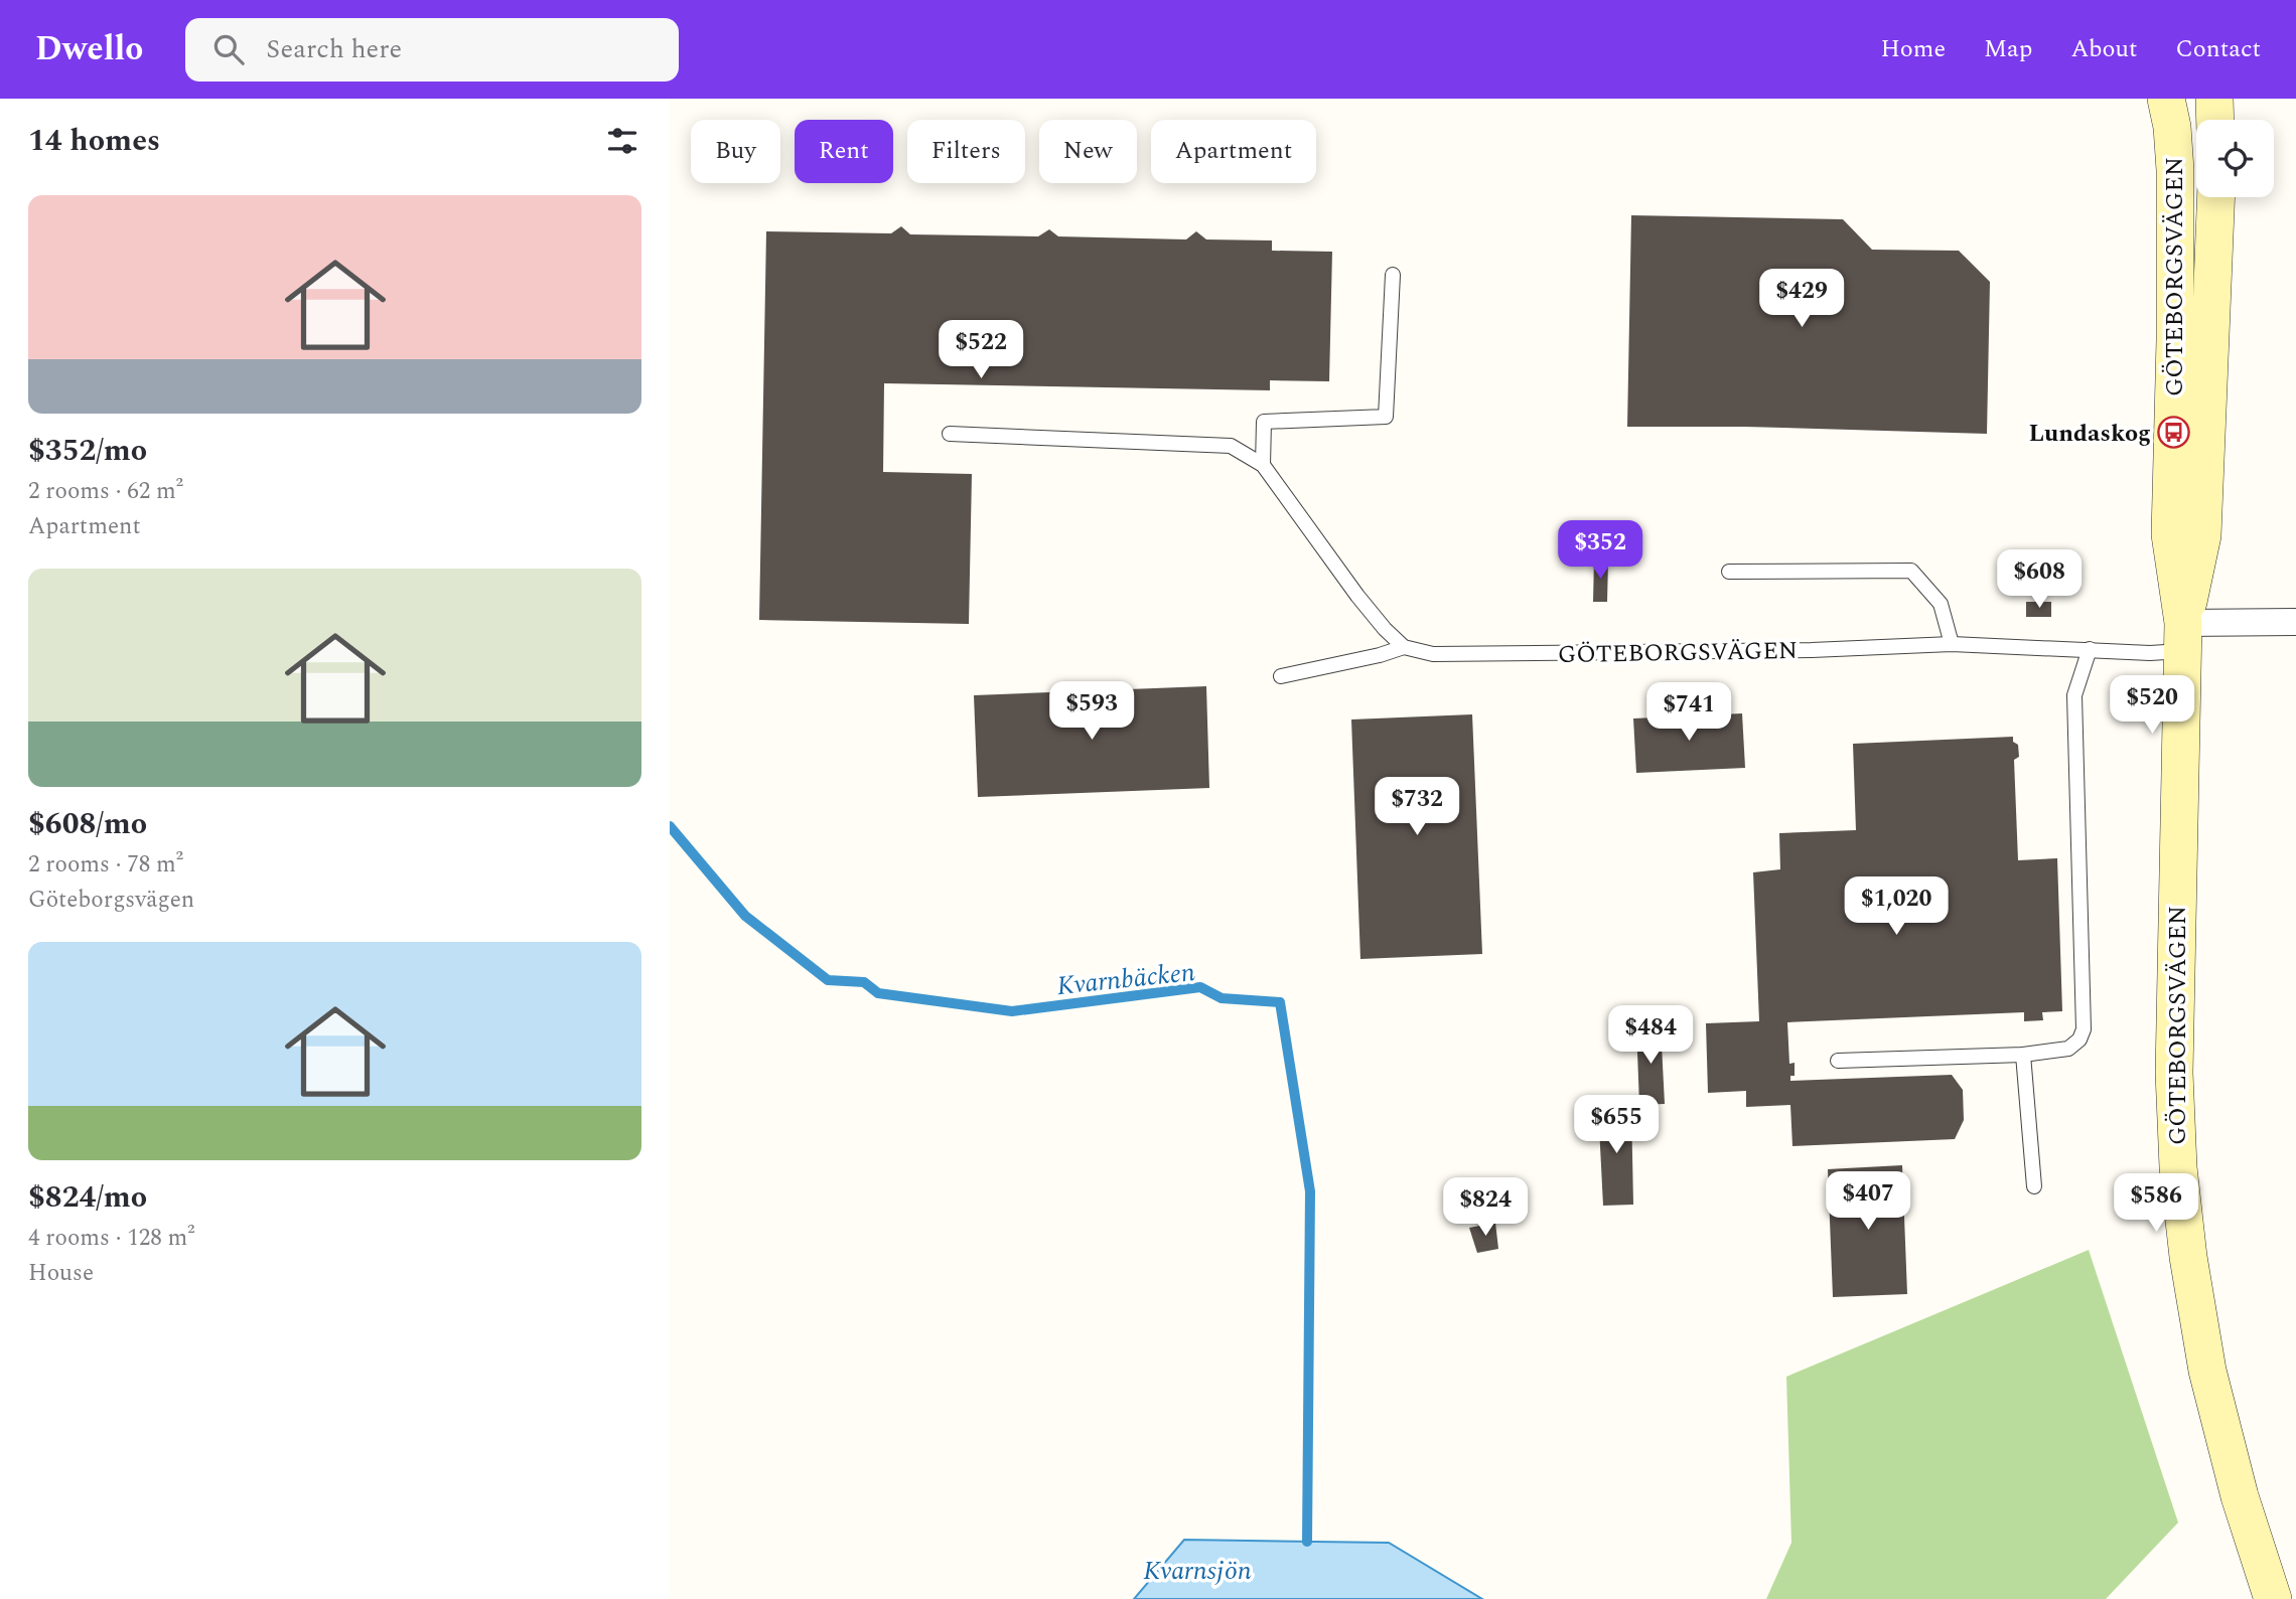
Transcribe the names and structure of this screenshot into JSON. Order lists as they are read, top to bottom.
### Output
{
  "streets": {
    "street": ["GÖTEBORGSVÄGEN"]
  },
  "water": ["Kvarnbäcken", "Kvarnsjön"],
  "places": {
    "bus stop": ["Lundaskog"]
  },
  "page": {
    "header": "Dwello",
    "search": "Search here",
    "nav": [
      "Home",
      "Map",
      "About",
      "Contact"
    ],
    "heading": "14 homes",
    "chip": [
      "Buy",
      "Rent",
      "Filters",
      "New",
      "Apartment"
    ],
    "list": [
      {
        "name": "$352/mo",
        "note": "2 rooms · 62 m² · Apartment"
      },
      {
        "name": "$608/mo",
        "note": "2 rooms · 78 m² · Göteborgsvägen"
      },
      {
        "name": "$824/mo",
        "note": "4 rooms · 128 m² · House"
      }
    ],
    "price": [
      "$429",
      "$522",
      "$352",
      "$608",
      "$520",
      "$593",
      "$741",
      "$732",
      "$1,020",
      "$484",
      "$655",
      "$407",
      "$586",
      "$824"
    ]
  }
}
